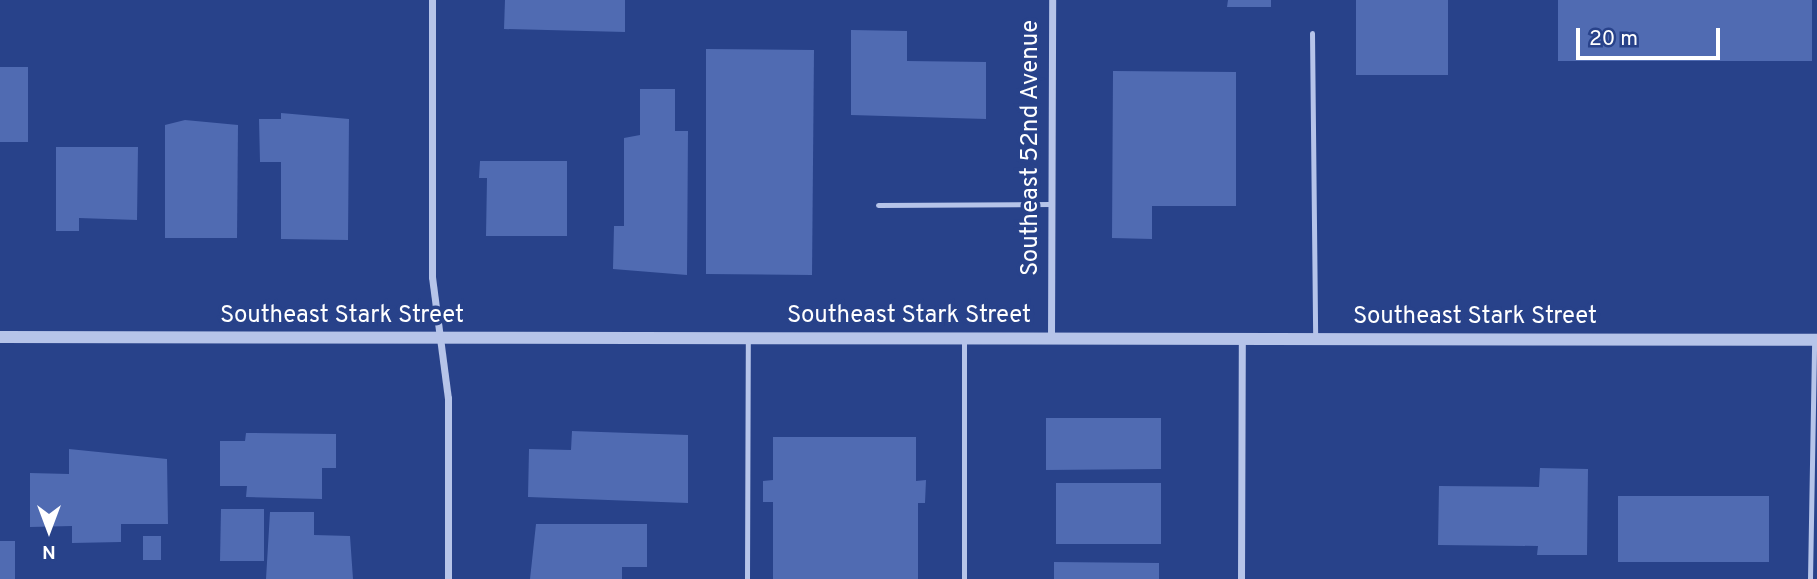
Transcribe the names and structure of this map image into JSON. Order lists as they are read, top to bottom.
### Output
{
  "streets": {
    "street": ["Southeast 52nd Avenue", "Southeast Stark Street"]
  },
  "crossings": [
    ["Southeast 52nd Avenue", "Southeast Stark Street"]
  ],
  "scale_bar": "20 m",
  "north": "bottom"
}
